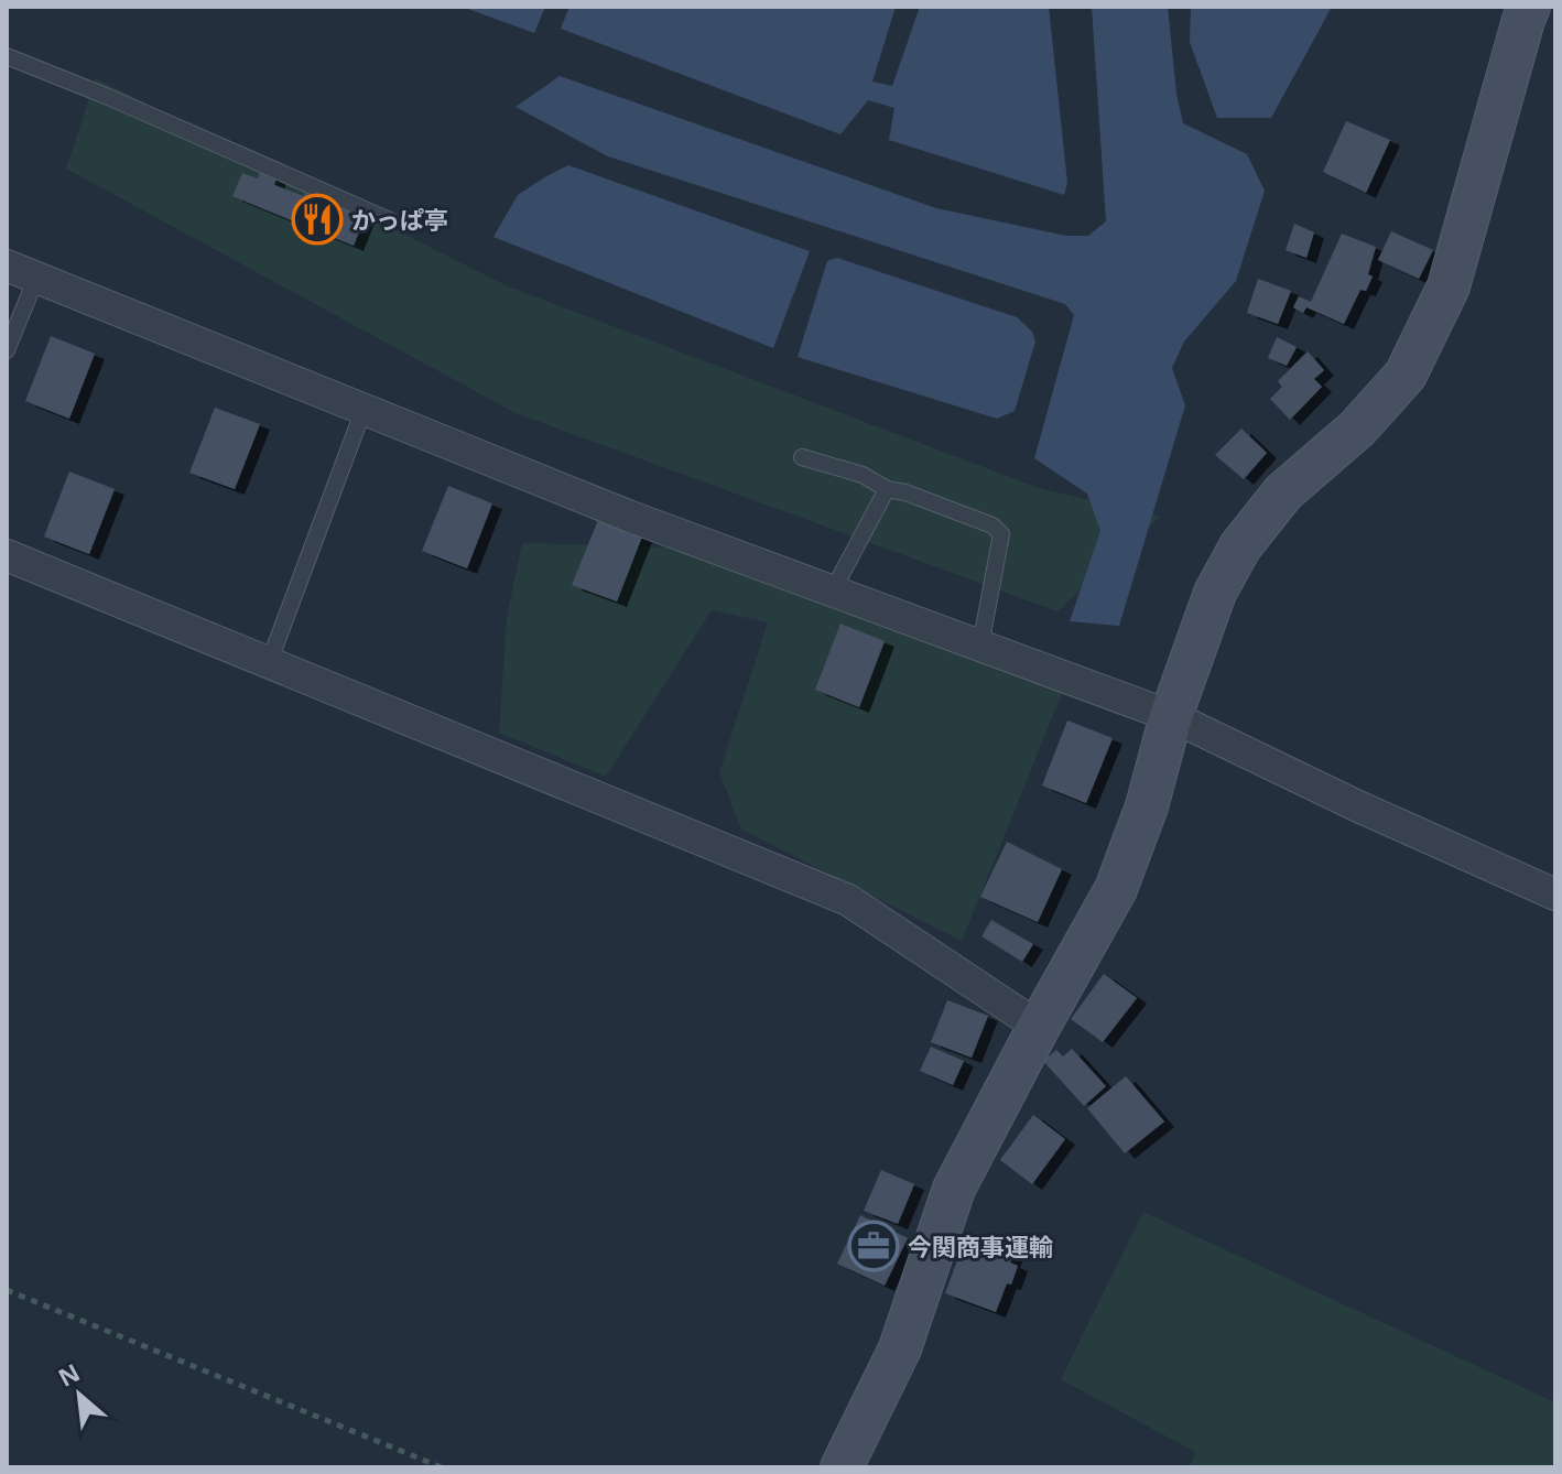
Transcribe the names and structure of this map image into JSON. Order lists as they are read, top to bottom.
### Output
{
  "places": {
    "restaurant": ["かっぱ亭"],
    "office": ["今関商事運輸"]
  },
  "north": "top left"
}
